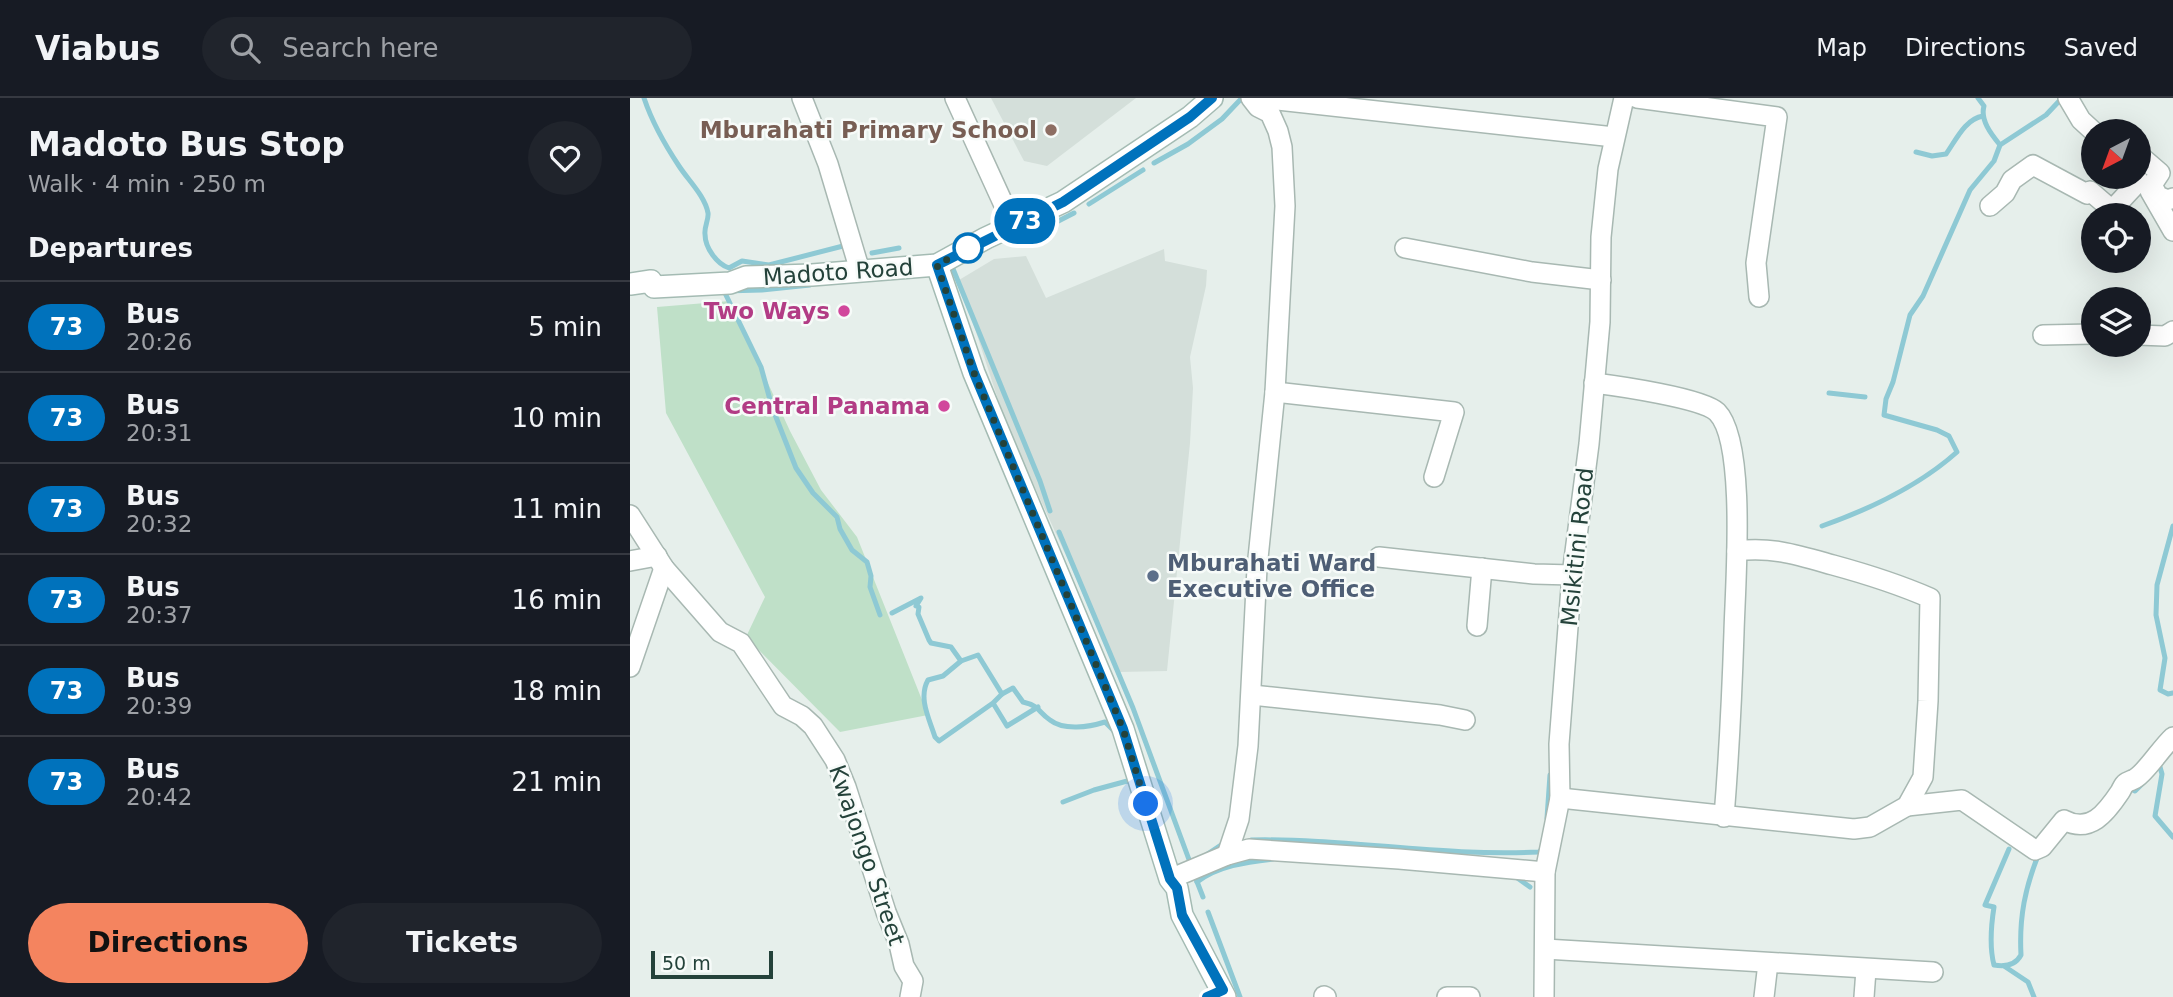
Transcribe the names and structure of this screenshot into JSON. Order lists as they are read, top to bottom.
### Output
{
  "streets": {
    "street": ["Madoto Road", "Msikitini Road", "Kwajongo Street"]
  },
  "places": [
    "Mburahati Primary School",
    "Two Ways",
    "Central Panama",
    "Mburahati Ward Executive Office"
  ],
  "lines": ["bus line 73"],
  "scale_bar": "50 m",
  "north": "bottom left",
  "page": {
    "header": "Viabus",
    "search": "Search here",
    "nav": ["Map", "Directions", "Saved"],
    "heading": [
      ["Madoto Bus Stop", "Walk · 4 min · 250 m"],
      "Departures"
    ],
    "on_map": "73",
    "list": [
      {
        "mark": "73",
        "name": "Bus",
        "note": "20:26",
        "value": "5 min"
      },
      {
        "mark": "73",
        "name": "Bus",
        "note": "20:31",
        "value": "10 min"
      },
      {
        "mark": "73",
        "name": "Bus",
        "note": "20:32",
        "value": "11 min"
      },
      {
        "mark": "73",
        "name": "Bus",
        "note": "20:37",
        "value": "16 min"
      },
      {
        "mark": "73",
        "name": "Bus",
        "note": "20:39",
        "value": "18 min"
      },
      {
        "mark": "73",
        "name": "Bus",
        "note": "20:42",
        "value": "21 min"
      }
    ],
    "buttons": ["Directions", "Tickets"],
    "scale": "50 m"
  }
}
